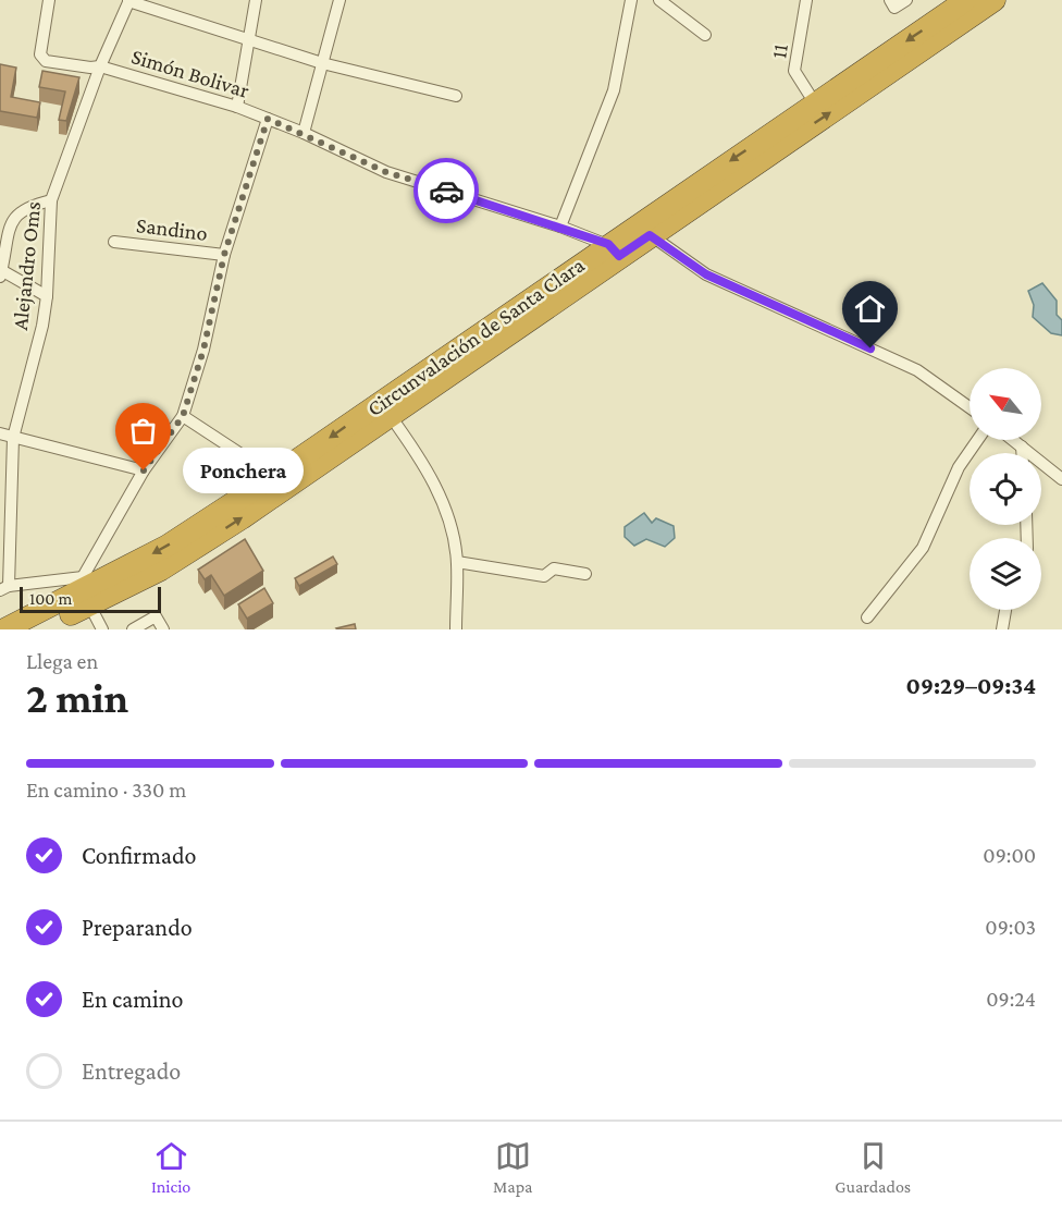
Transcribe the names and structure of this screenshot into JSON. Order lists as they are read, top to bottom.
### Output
{
  "streets": {
    "highway": ["Circunvalación de Santa Clara"],
    "street": [
      "11",
      "Simón Bolivar",
      "Sandino",
      "Alejandro Oms"
    ]
  },
  "crossings": [
    ["11", "Circunvalación de Santa Clara"],
    ["Simón Bolivar", "Alejandro Oms"],
    ["Simón Bolivar", "Circunvalación de Santa Clara"]
  ],
  "places": ["Ponchera"],
  "scale_bar": "100 m",
  "north": "top left",
  "page": {
    "bubble": "Ponchera",
    "scale": "100 m",
    "heading": ["2 min", "Llega en", "09:29–09:34"],
    "bar": "En camino · 330 m",
    "list": [
      ["Confirmado", "09:00"],
      ["Preparando", "09:03"],
      ["En camino", "09:24"],
      "Entregado"
    ],
    "tabs": ["Inicio", "Mapa", "Guardados"]
  }
}
